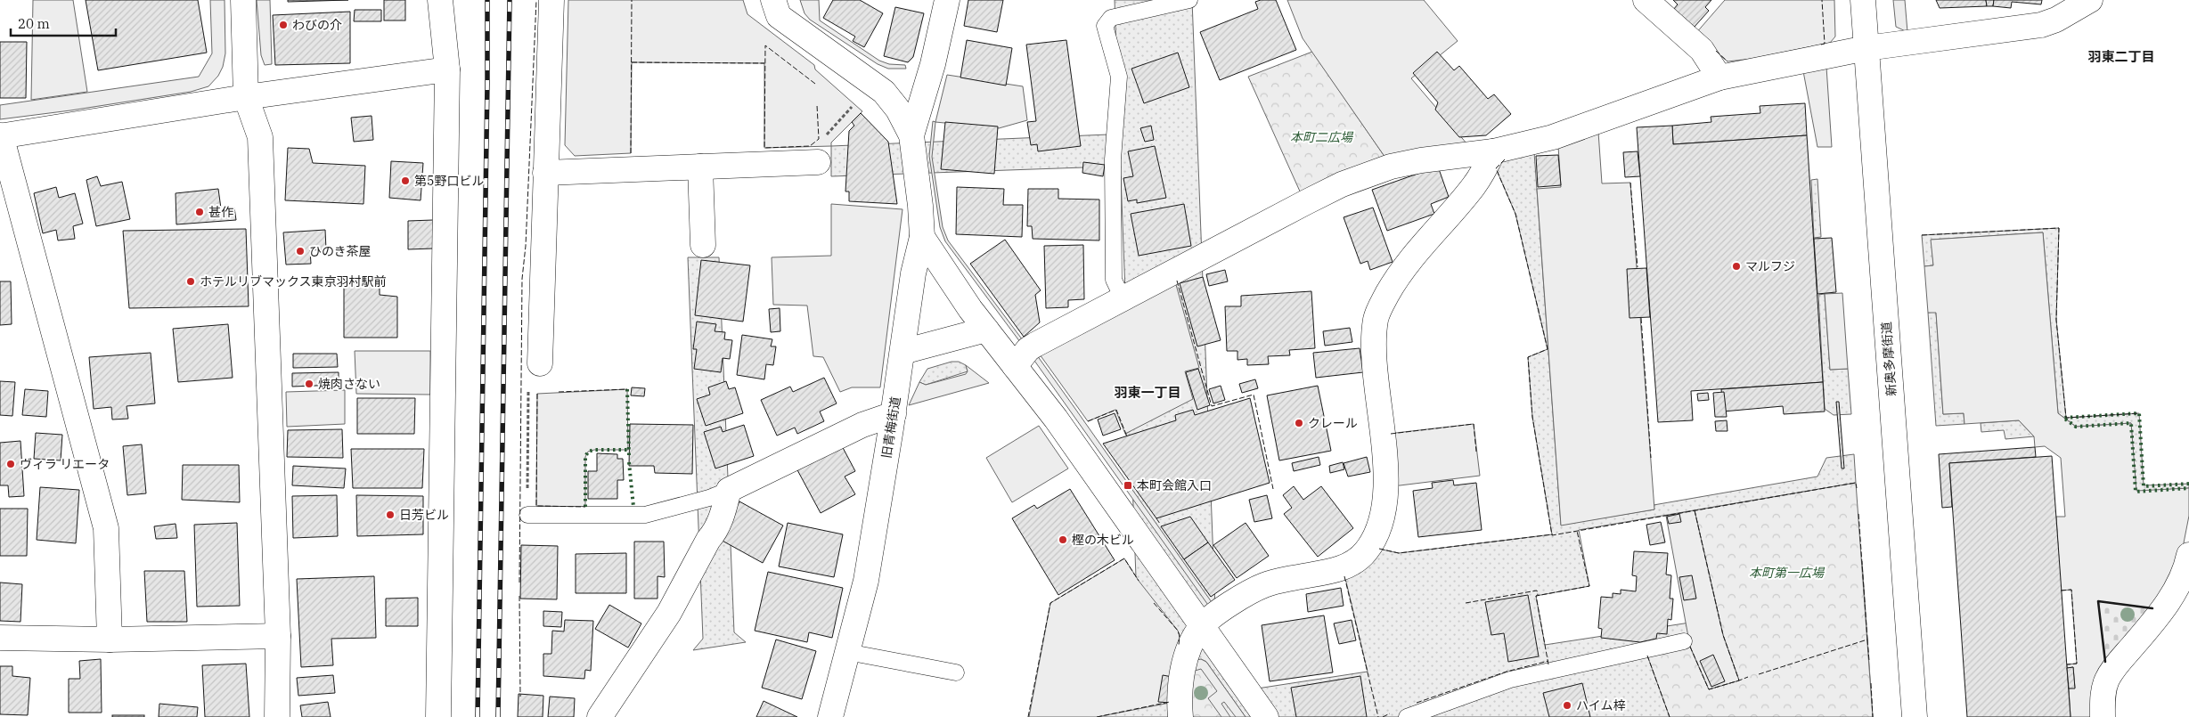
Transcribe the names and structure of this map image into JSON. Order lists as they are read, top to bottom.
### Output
{
  "streets": {
    "street": ["新奥多摩街道", "旧青梅街道"]
  },
  "districts": ["羽東二丁目", "羽東一丁目"],
  "parks": ["本町二広場", "本町第一広場"],
  "places": {
    "other": [
      "わびの介",
      "第5野口ビル",
      "甚作",
      "ひのき茶屋",
      "マルフジ",
      "ホテルリブマックス東京羽村駅前",
      "焼肉さない",
      "クレール",
      "ヴィラ リエータ",
      "日芳ビル",
      "樫の木ビル",
      "ハイム梓"
    ],
    "transit": ["本町会館入口"]
  },
  "scale_bar": "20 m"
}
